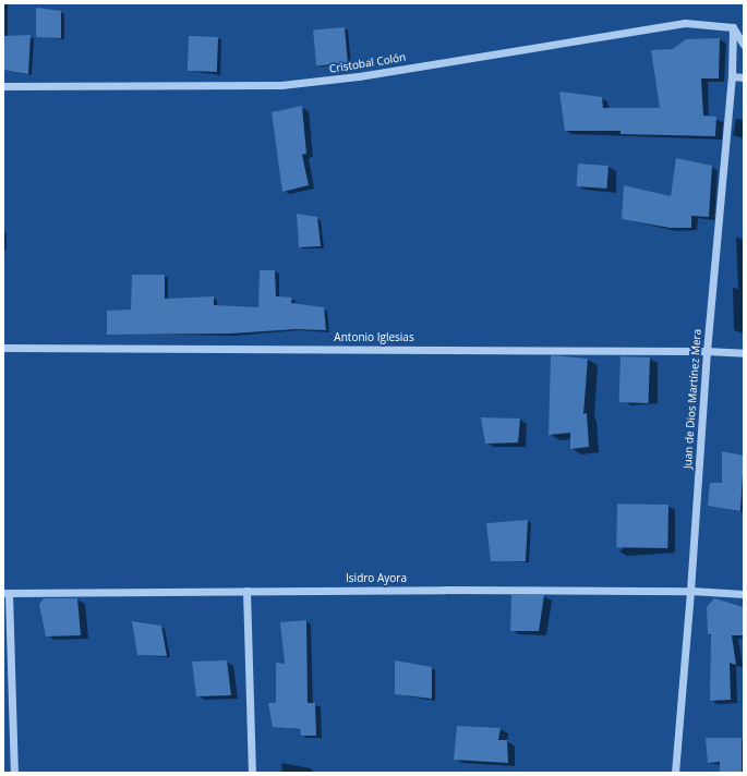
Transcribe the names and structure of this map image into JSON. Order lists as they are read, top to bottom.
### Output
{
  "streets": {
    "street": [
      "Cristobal Colón",
      "Antonio Iglesias",
      "Juan de Dios Martínez Mera",
      "Isidro Ayora"
    ]
  },
  "crossings": [
    ["Cristobal Colón", "Juan de Dios Martínez Mera"],
    ["Antonio Iglesias", "Juan de Dios Martínez Mera"],
    ["Juan de Dios Martínez Mera", "Isidro Ayora"]
  ]
}
